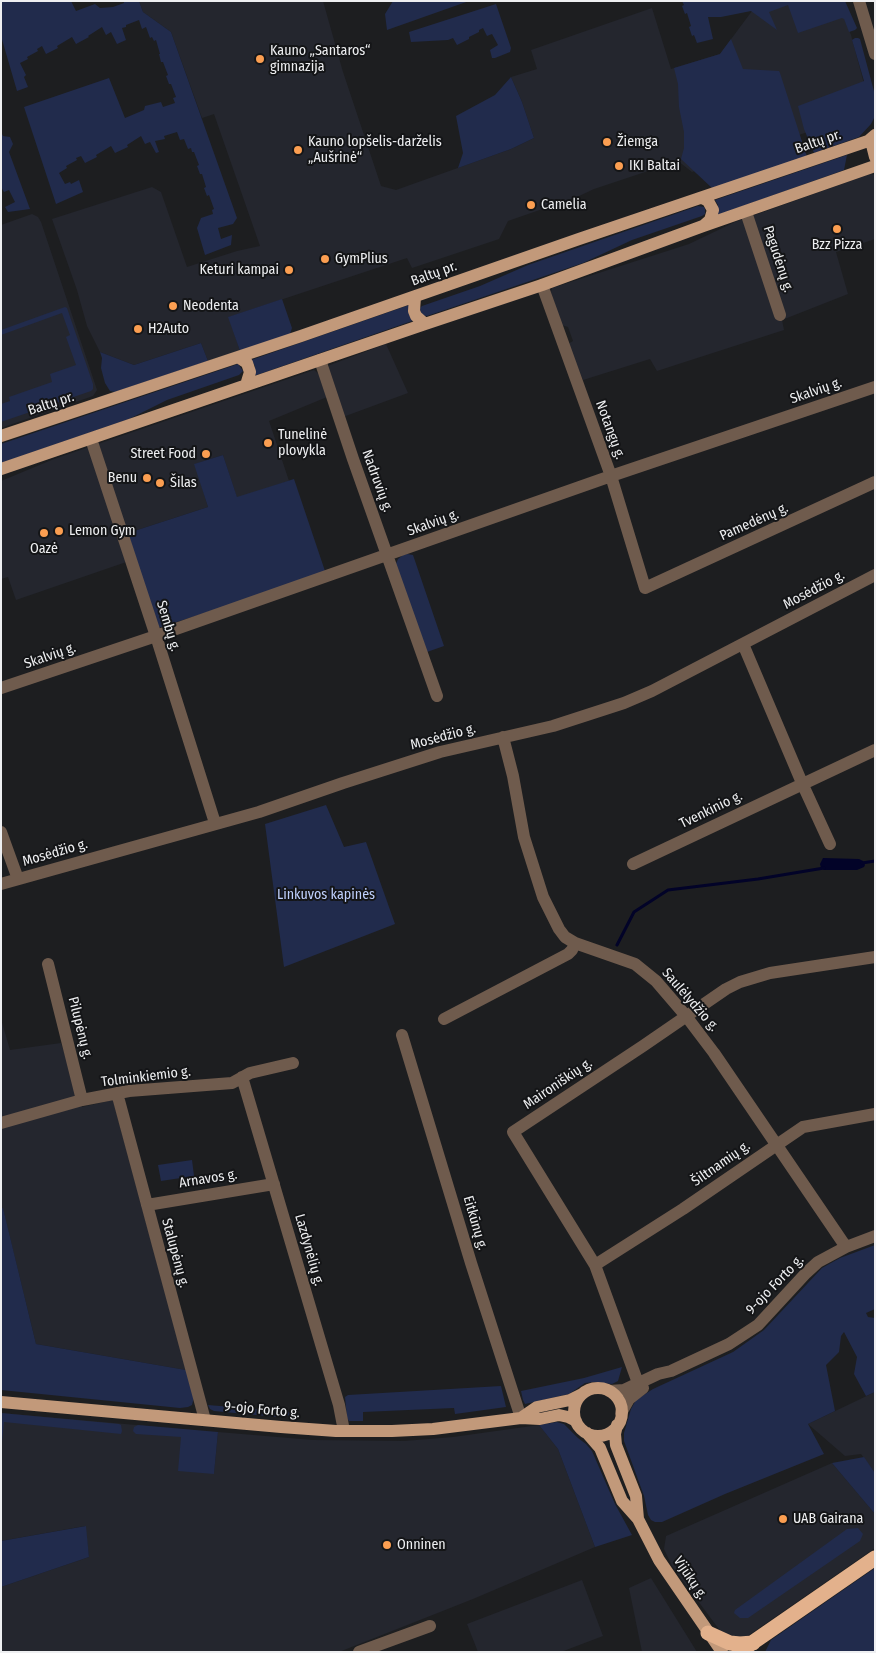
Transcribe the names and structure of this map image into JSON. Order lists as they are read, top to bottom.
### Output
{
  "streets": {
    "main road": ["Baltų pr.", "9-ojo Forto g.", "Vijūkų g."],
    "street": [
      "Pagudėnų g.",
      "Skalvių g.",
      "Notangų g.",
      "Nadruvių g.",
      "Pamedėnų g.",
      "Mosėdžio g.",
      "Sembų g.",
      "Tvenkinio g.",
      "Saulėlydžio g.",
      "Pilupėnų g.",
      "Tolminkiemio g.",
      "Maironiškių g.",
      "Šiltnamių g.",
      "Arnavos g.",
      "Eitkūnų g.",
      "Lazdynėlių g.",
      "Stalupėnų g."
    ]
  },
  "crossings": [
    ["Skalvių g.", "Notangų g."],
    ["Skalvių g.", "Nadruvių g."],
    ["Skalvių g.", "Sembų g."],
    ["Notangų g.", "Pamedėnų g."],
    ["Mosėdžio g.", "Sembų g."],
    ["Mosėdžio g.", "Saulėlydžio g."],
    ["Saulėlydžio g.", "Maironiškių g."],
    ["Saulėlydžio g.", "Šiltnamių g."],
    ["Saulėlydžio g.", "9-ojo Forto g."],
    ["Pilupėnų g.", "Tolminkiemio g."],
    ["Tolminkiemio g.", "Lazdynėlių g."],
    ["Tolminkiemio g.", "Stalupėnų g."],
    ["Maironiškių g.", "Šiltnamių g."],
    ["Maironiškių g.", "9-ojo Forto g."],
    ["Arnavos g.", "Lazdynėlių g."],
    ["Arnavos g.", "Stalupėnų g."],
    ["Eitkūnų g.", "9-ojo Forto g."],
    ["Lazdynėlių g.", "9-ojo Forto g."],
    ["Stalupėnų g.", "9-ojo Forto g."],
    ["9-ojo Forto g.", "Vijūkų g."]
  ],
  "parks": ["Linkuvos kapinės"],
  "places": [
    "Kauno „Santaros“ gimnazija",
    "Žiemga",
    "Kauno lopšelis-darželis „Aušrinė“",
    "IKI Baltai",
    "Camelia",
    "Bzz Pizza",
    "GymPlius",
    "Keturi kampai",
    "Neodenta",
    "H2Auto",
    "Tunelinė plovykla",
    "Street Food",
    "Benu",
    "Šilas",
    "Lemon Gym",
    "Oazė",
    "UAB Gairana",
    "Onninen"
  ]
}
